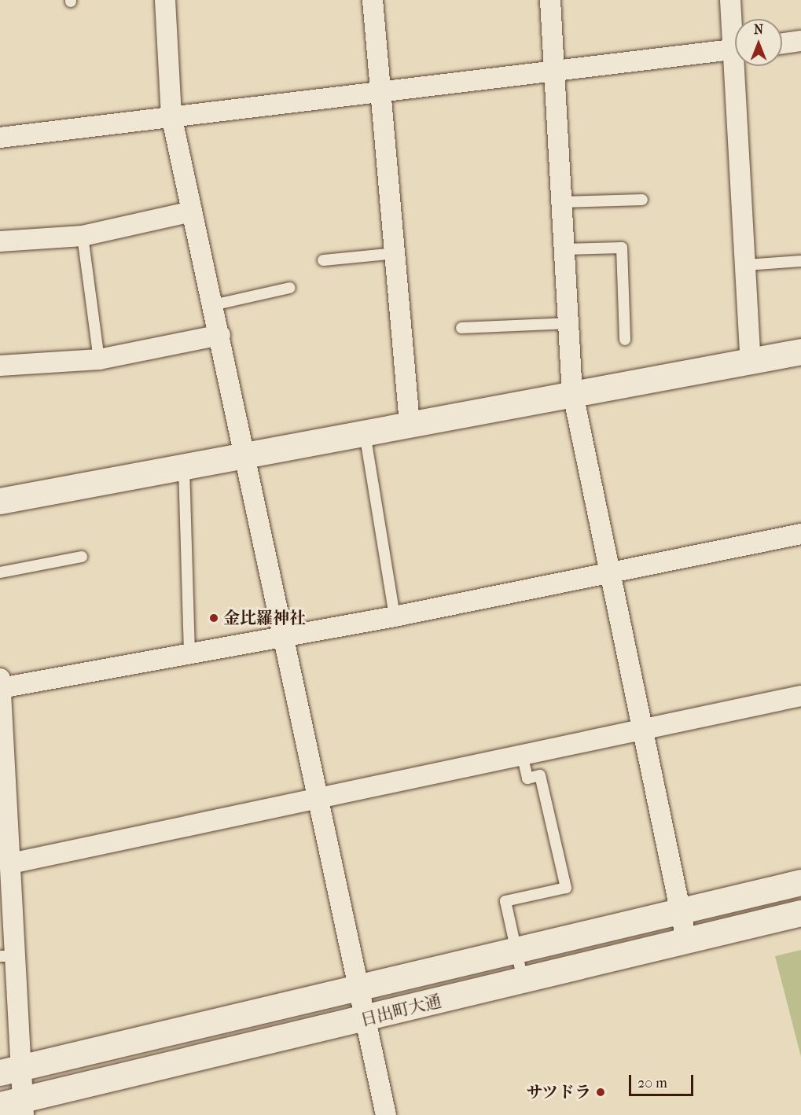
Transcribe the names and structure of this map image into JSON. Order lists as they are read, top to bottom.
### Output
{
  "streets": {
    "street": ["日出町大通"]
  },
  "places": ["金比羅神社", "サツドラ"],
  "scale_bar": "20 m",
  "north": "top"
}
